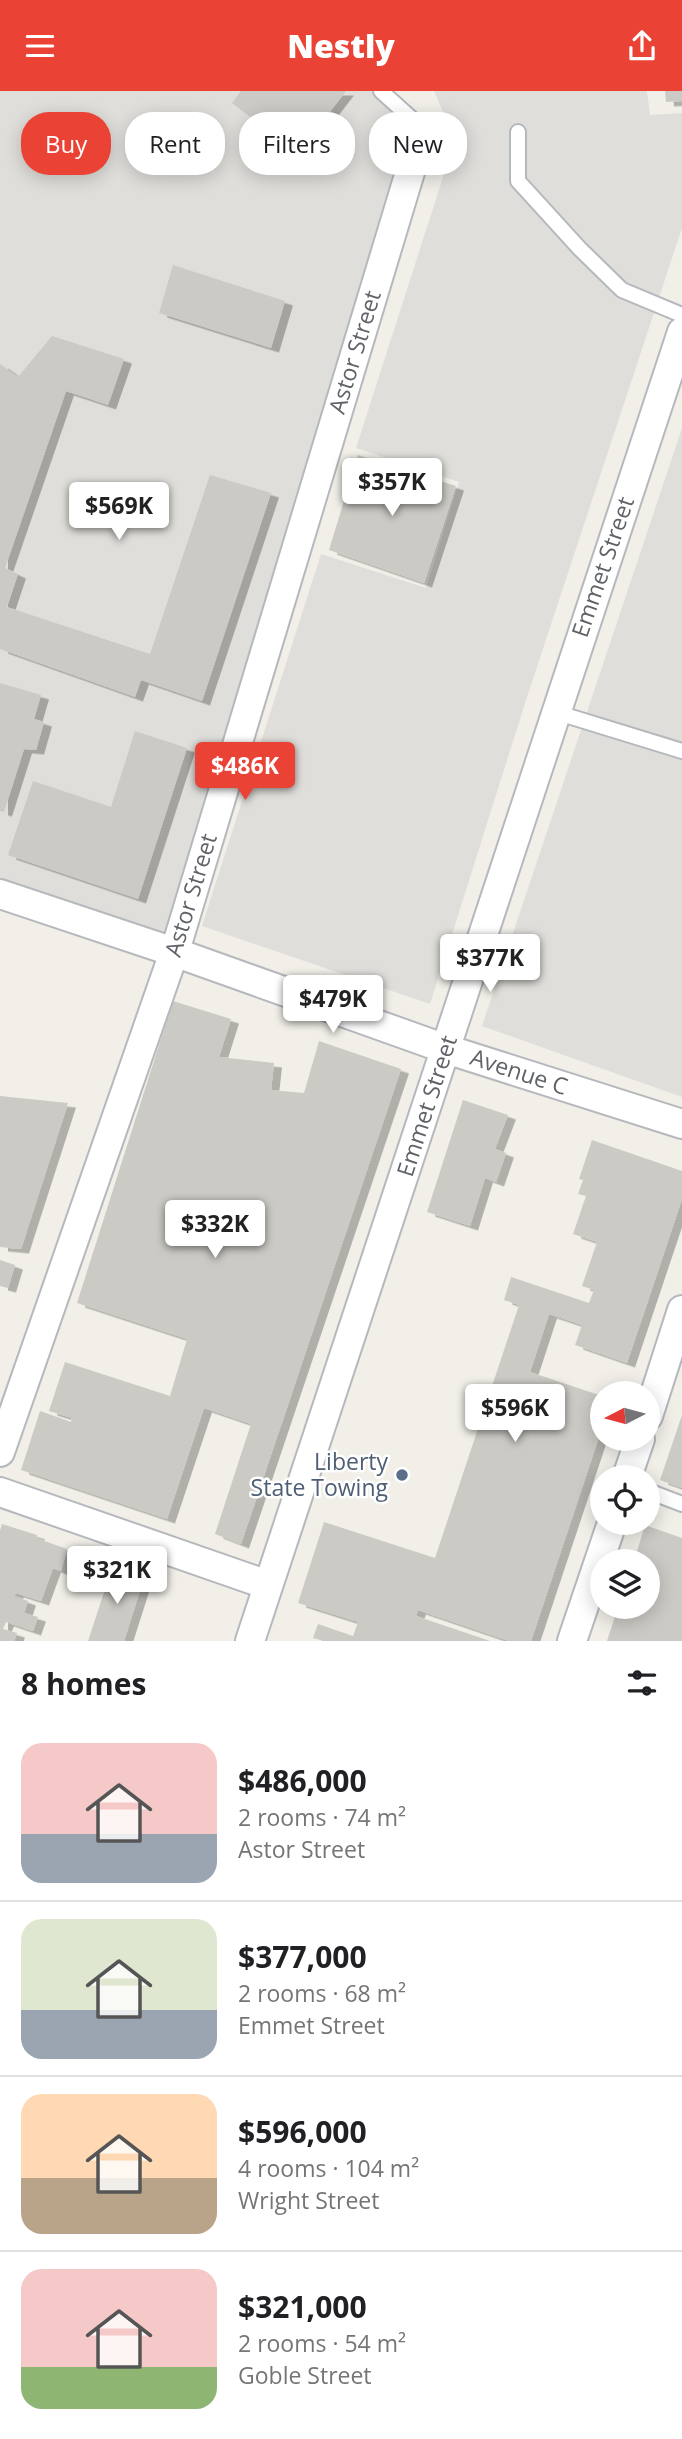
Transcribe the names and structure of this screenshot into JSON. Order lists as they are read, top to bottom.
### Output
{
  "streets": {
    "street": ["Astor Street", "Emmet Street", "Avenue C"]
  },
  "crossings": [
    ["Astor Street", "Avenue C"],
    ["Emmet Street", "Avenue C"]
  ],
  "places": ["Liberty State Towing"],
  "north": "left",
  "page": {
    "header": "Nestly",
    "chip": [
      "Buy",
      "Rent",
      "Filters",
      "New"
    ],
    "price": [
      "$357K",
      "$569K",
      "$486K",
      "$377K",
      "$479K",
      "$332K",
      "$596K",
      "$321K"
    ],
    "heading": "8 homes",
    "list": [
      {
        "name": "$486,000",
        "note": "2 rooms · 74 m² · Astor Street"
      },
      {
        "name": "$377,000",
        "note": "2 rooms · 68 m² · Emmet Street"
      },
      {
        "name": "$596,000",
        "note": "4 rooms · 104 m² · Wright Street"
      },
      {
        "name": "$321,000",
        "note": "2 rooms · 54 m² · Goble Street"
      }
    ]
  }
}
